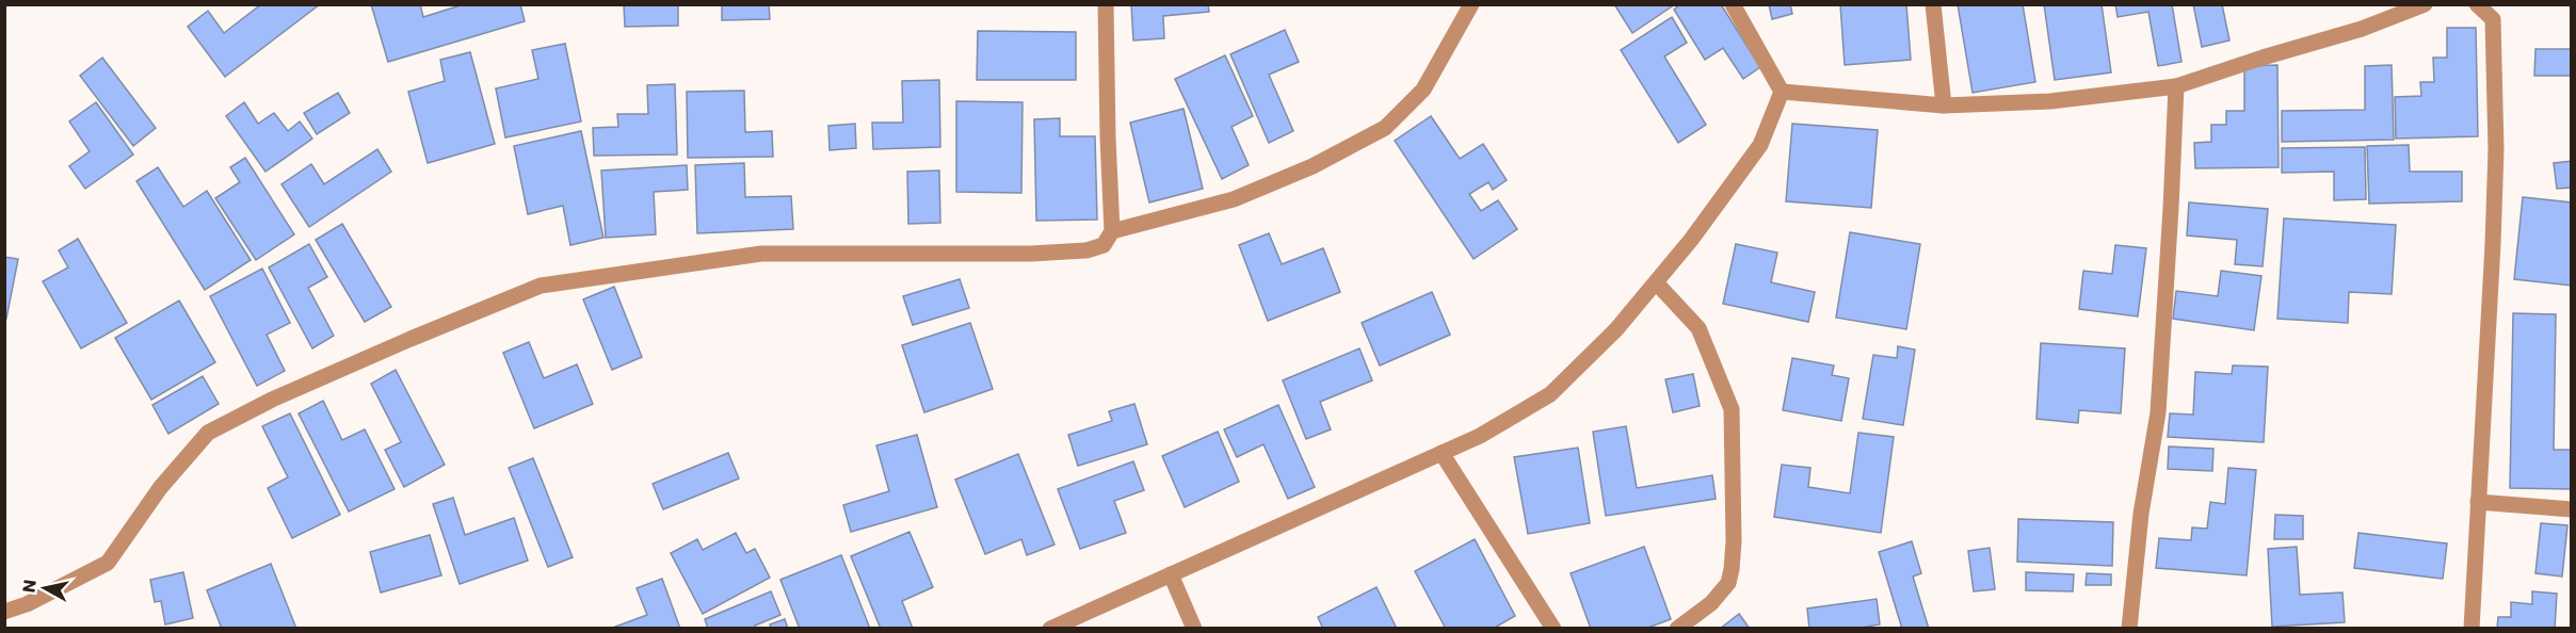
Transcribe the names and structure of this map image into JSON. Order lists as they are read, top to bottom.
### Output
{
  "north": "left"
}
